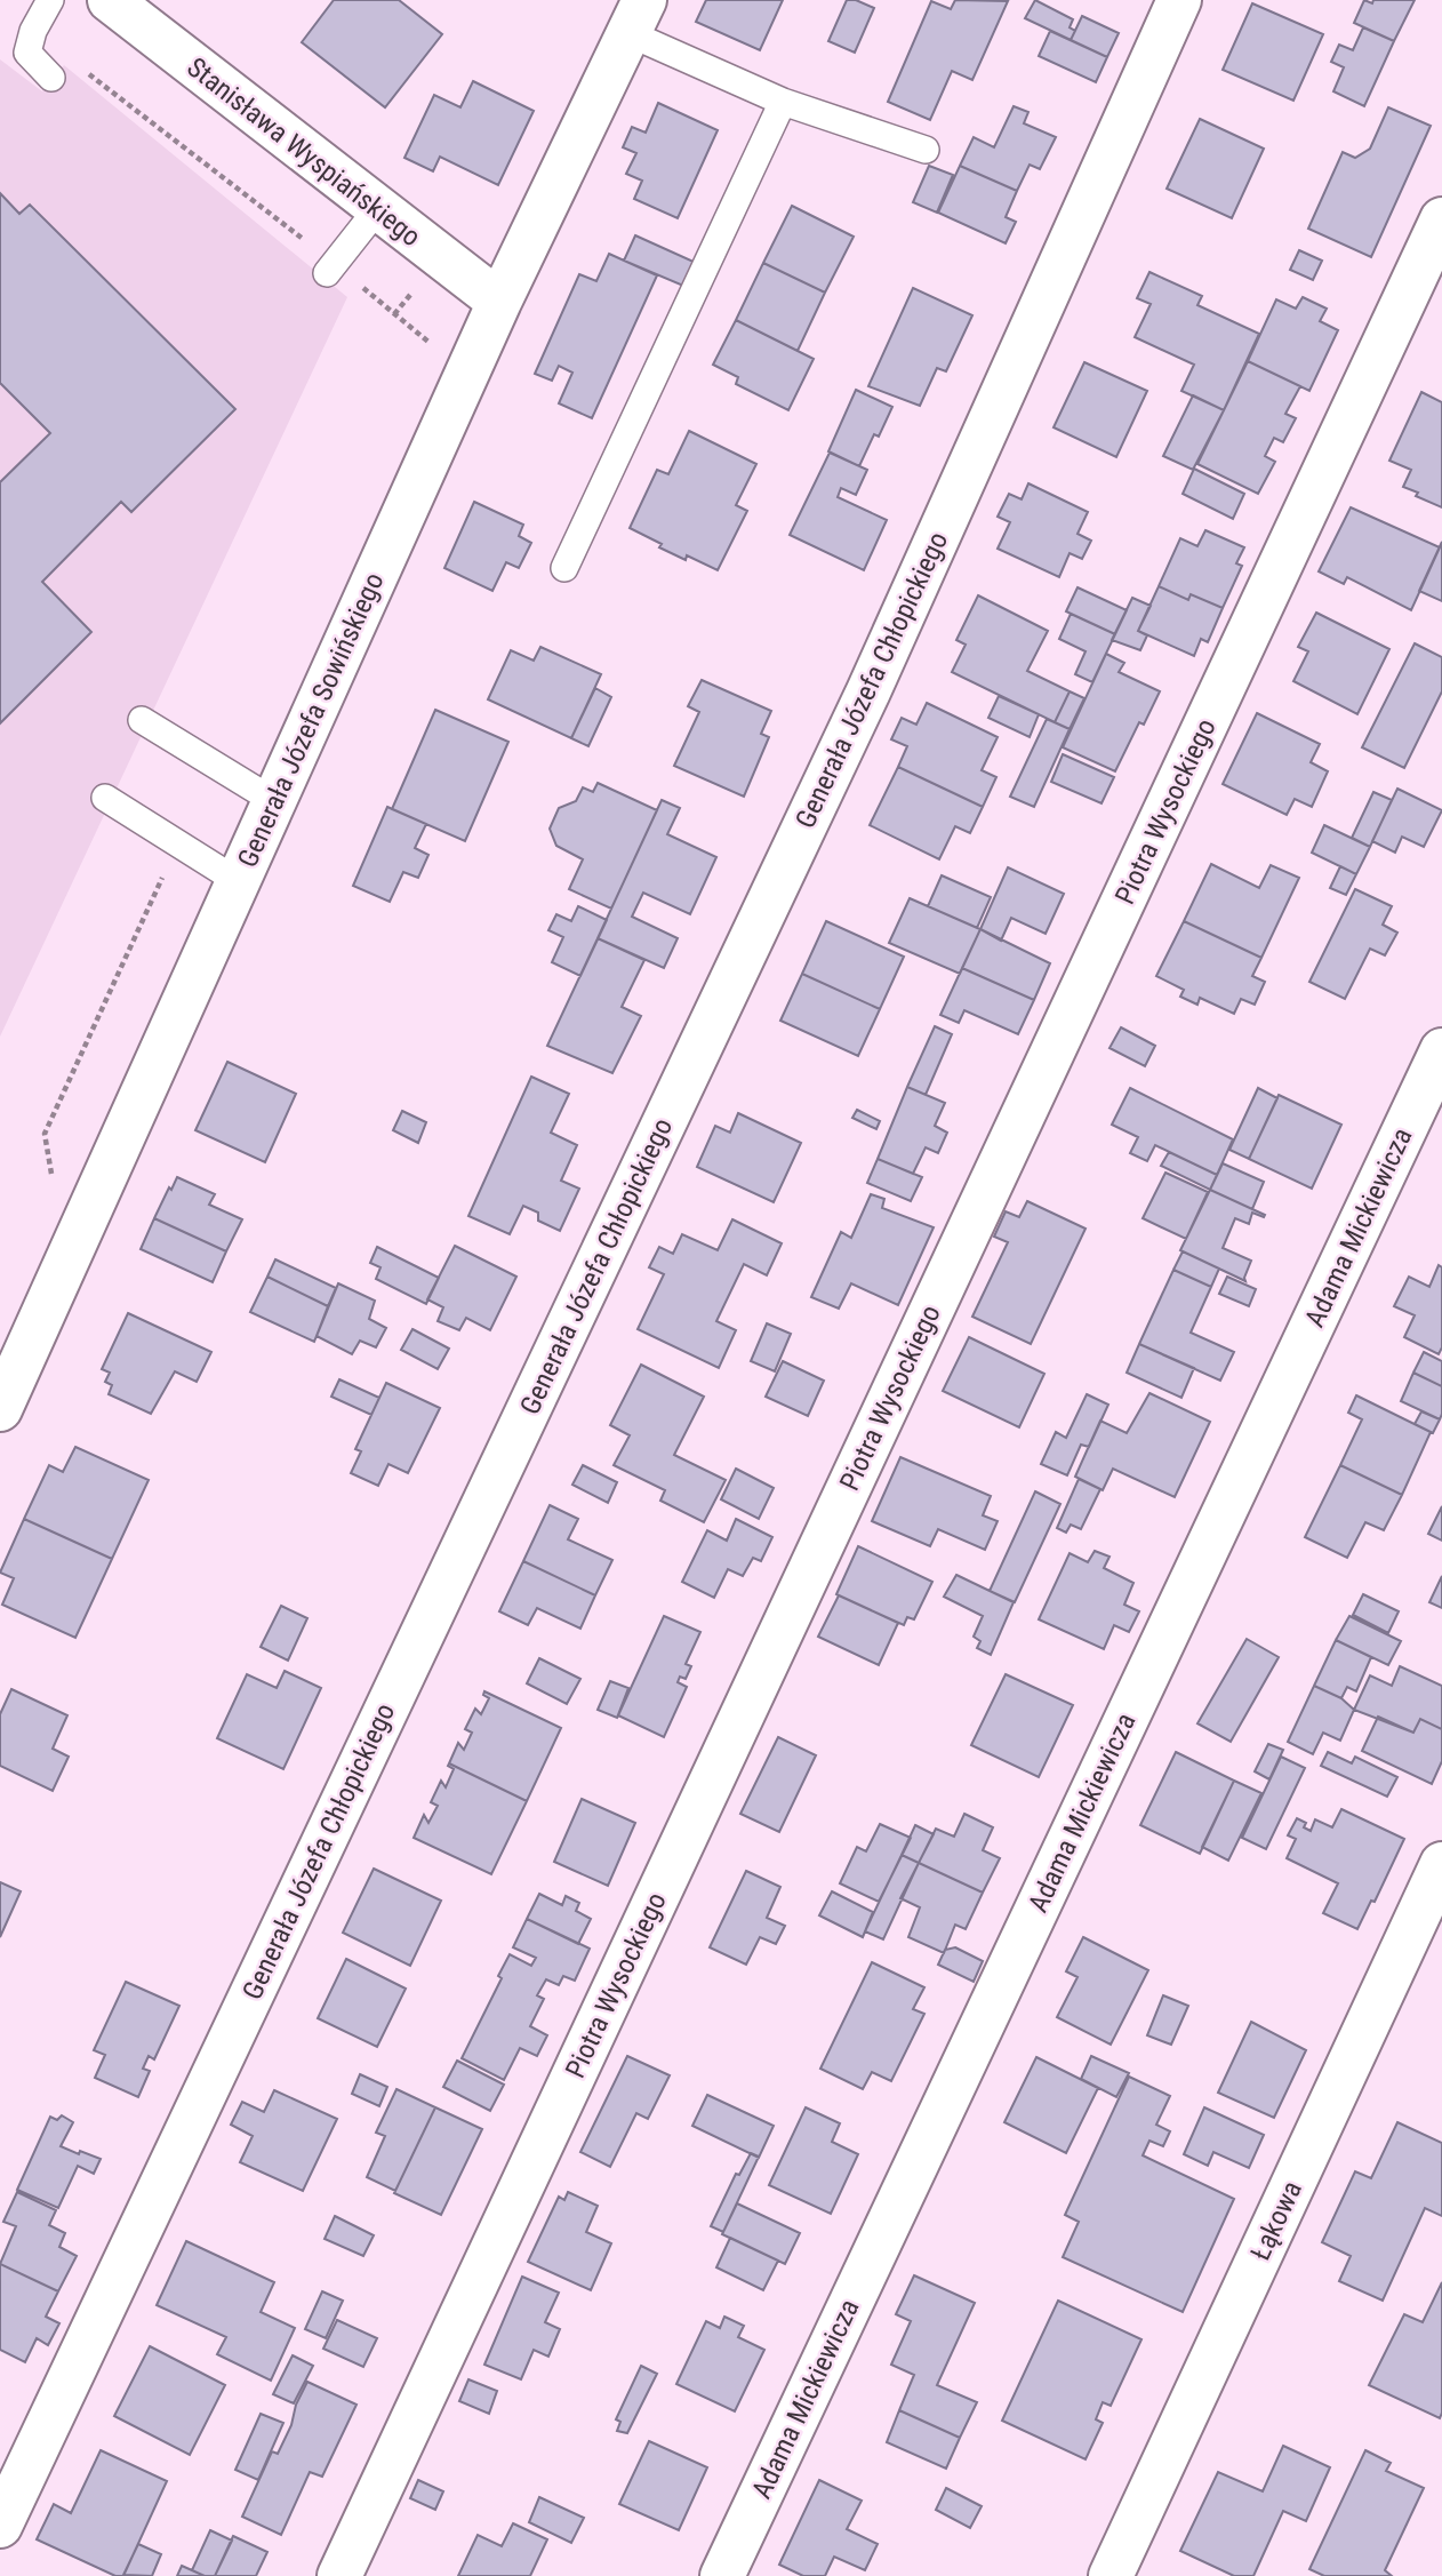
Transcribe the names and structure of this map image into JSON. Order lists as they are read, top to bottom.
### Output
{
  "streets": {
    "street": [
      "Stanisława Wyspiańskiego",
      "Generała Józefa Chłopickiego",
      "Generała Józefa Sowińskiego",
      "Piotra Wysockiego",
      "Adama Mickiewicza",
      "Łąkowa"
    ]
  },
  "crossings": [
    ["Stanisława Wyspiańskiego", "Generała Józefa Sowińskiego"]
  ]
}
